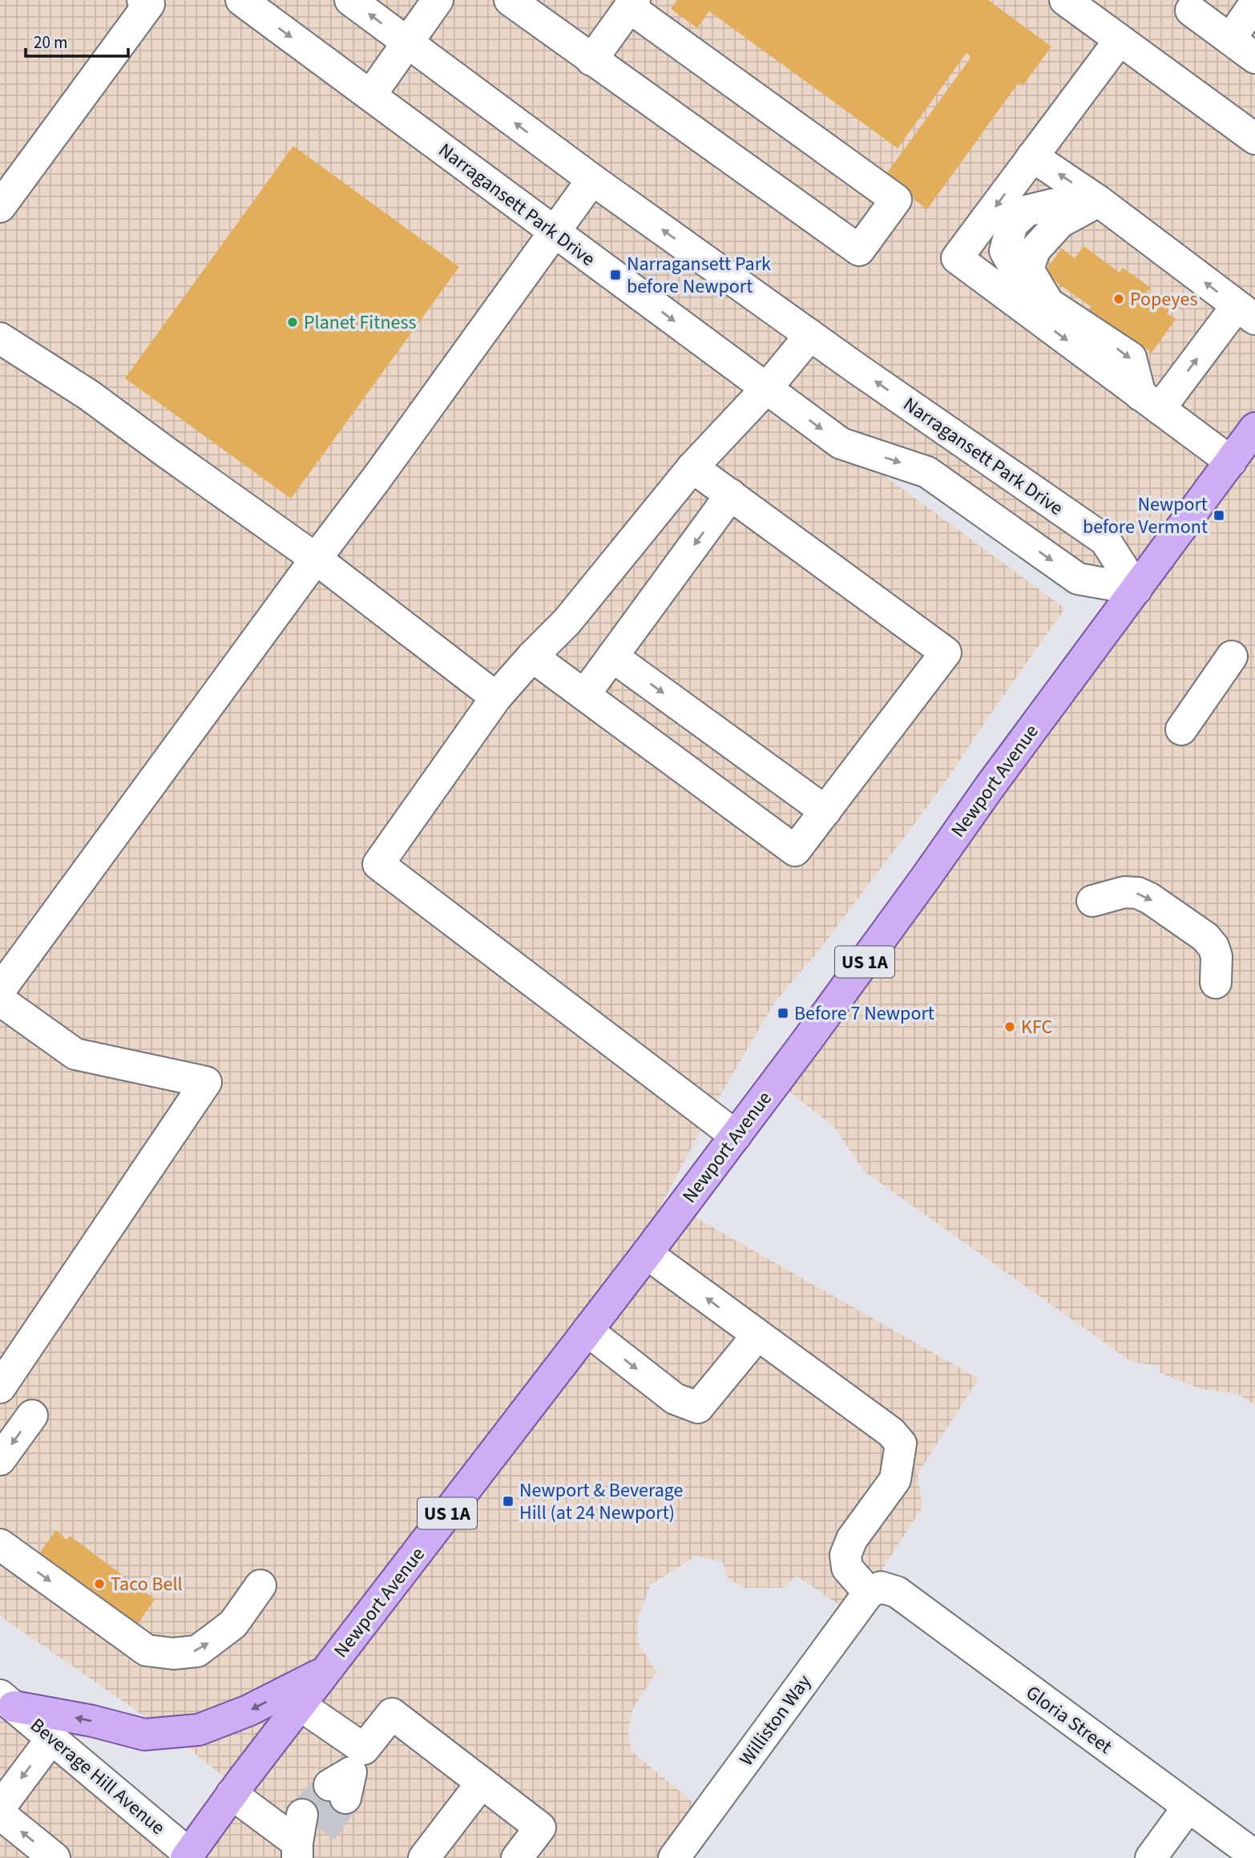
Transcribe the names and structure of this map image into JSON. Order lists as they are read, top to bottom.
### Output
{
  "streets": {
    "main road": ["Newport Avenue", "US 1A"],
    "street": [
      "Narragansett Park Drive",
      "Gloria Street",
      "Williston Way",
      "Beverage Hill Avenue"
    ]
  },
  "crossings": [
    ["Narragansett Park Drive", "Newport Avenue"],
    ["Newport Avenue", "Beverage Hill Avenue"],
    ["Gloria Street", "Williston Way"]
  ],
  "places": {
    "transit": [
      "Narragansett Park before Newport",
      "Newport before Vermont",
      "Before 7 Newport",
      "Newport & Beverage Hill (at 24 Newport)"
    ],
    "other": [
      "Popeyes",
      "Planet Fitness",
      "KFC",
      "Taco Bell"
    ]
  },
  "scale_bar": "20 m"
}
